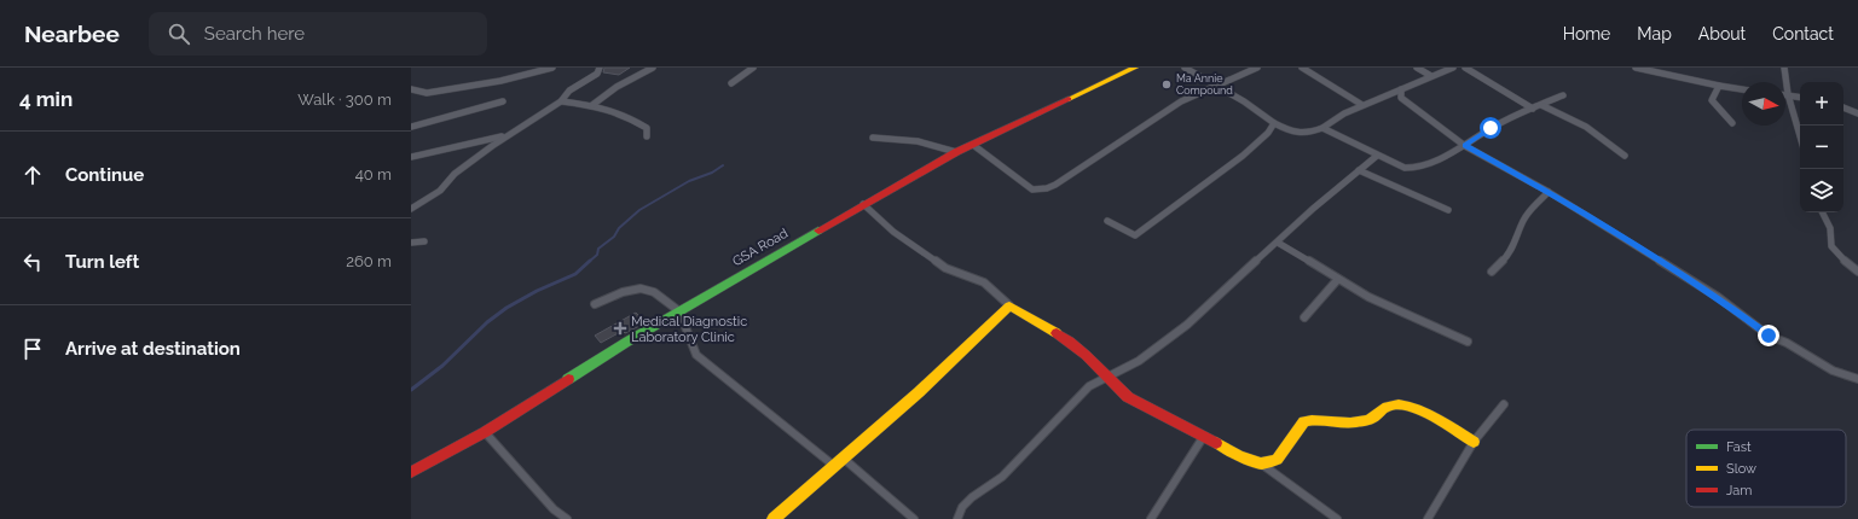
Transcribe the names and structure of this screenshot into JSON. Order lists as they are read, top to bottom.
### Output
{
  "streets": {
    "street": ["GSA Road"]
  },
  "places": {
    "other": ["Ma Annie Compound"],
    "health": ["Medical Diagnostic Laboratory Clinic"]
  },
  "legend": ["Fast", "Slow", "Jam"],
  "north": "right",
  "page": {
    "header": "Nearbee",
    "search": "Search here",
    "nav": [
      "Home",
      "Map",
      "About",
      "Contact"
    ],
    "heading": ["4 min", "Walk · 300 m"],
    "map_buttons": ["+", "−"],
    "list": [
      ["Continue", "40 m"],
      ["Turn left", "260 m"],
      "Arrive at destination"
    ]
  }
}
